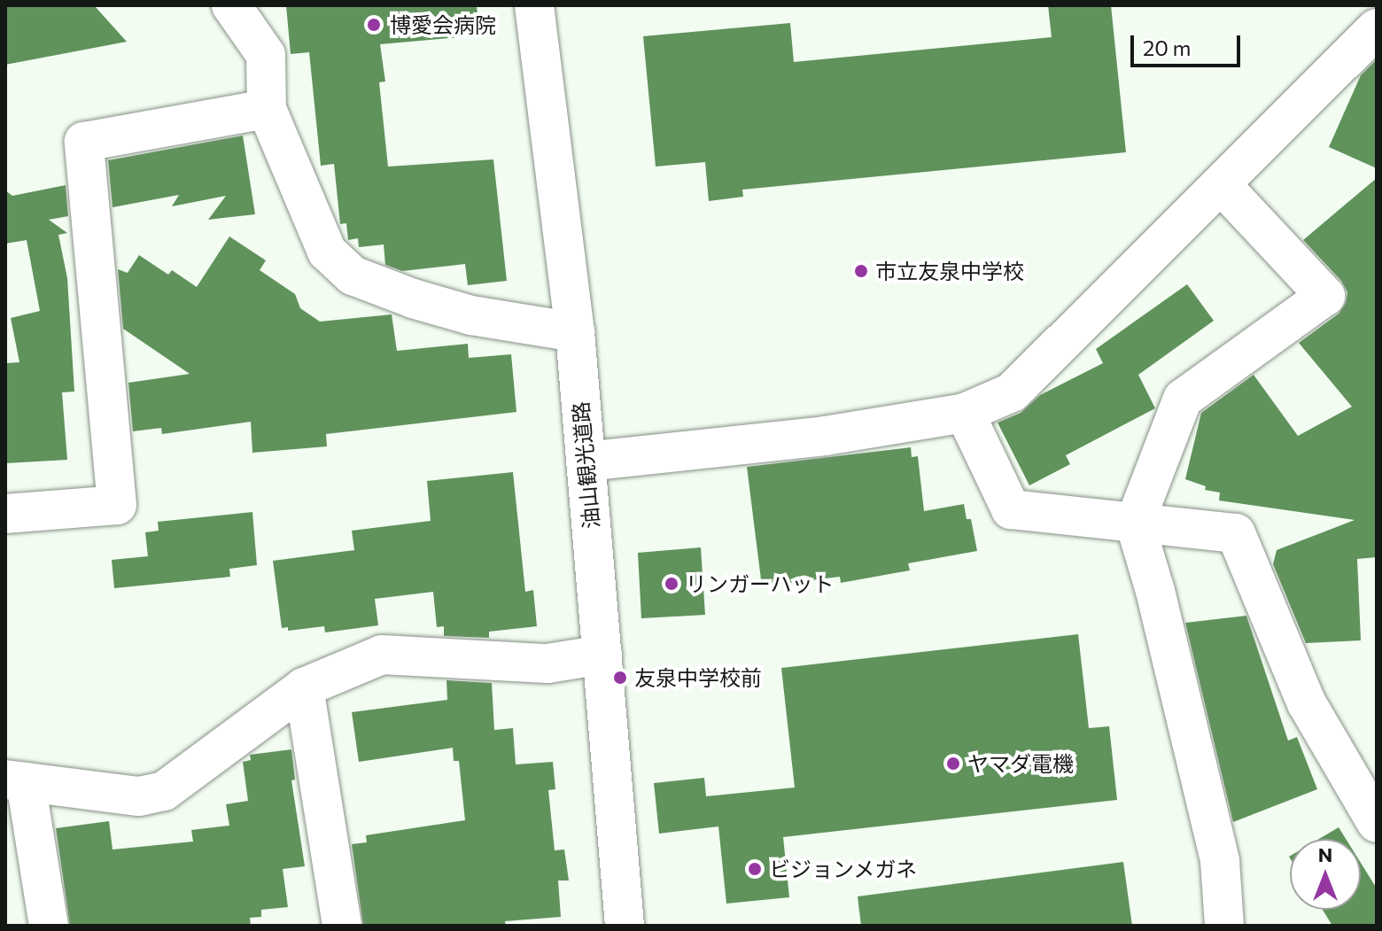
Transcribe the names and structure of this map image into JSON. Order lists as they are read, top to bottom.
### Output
{
  "streets": {
    "street": ["油山観光道路"]
  },
  "places": [
    "博愛会病院",
    "市立友泉中学校",
    "リンガーハット",
    "友泉中学校前",
    "ヤマダ電機",
    "ビジョンメガネ"
  ],
  "scale_bar": "20 m",
  "north": "top"
}
